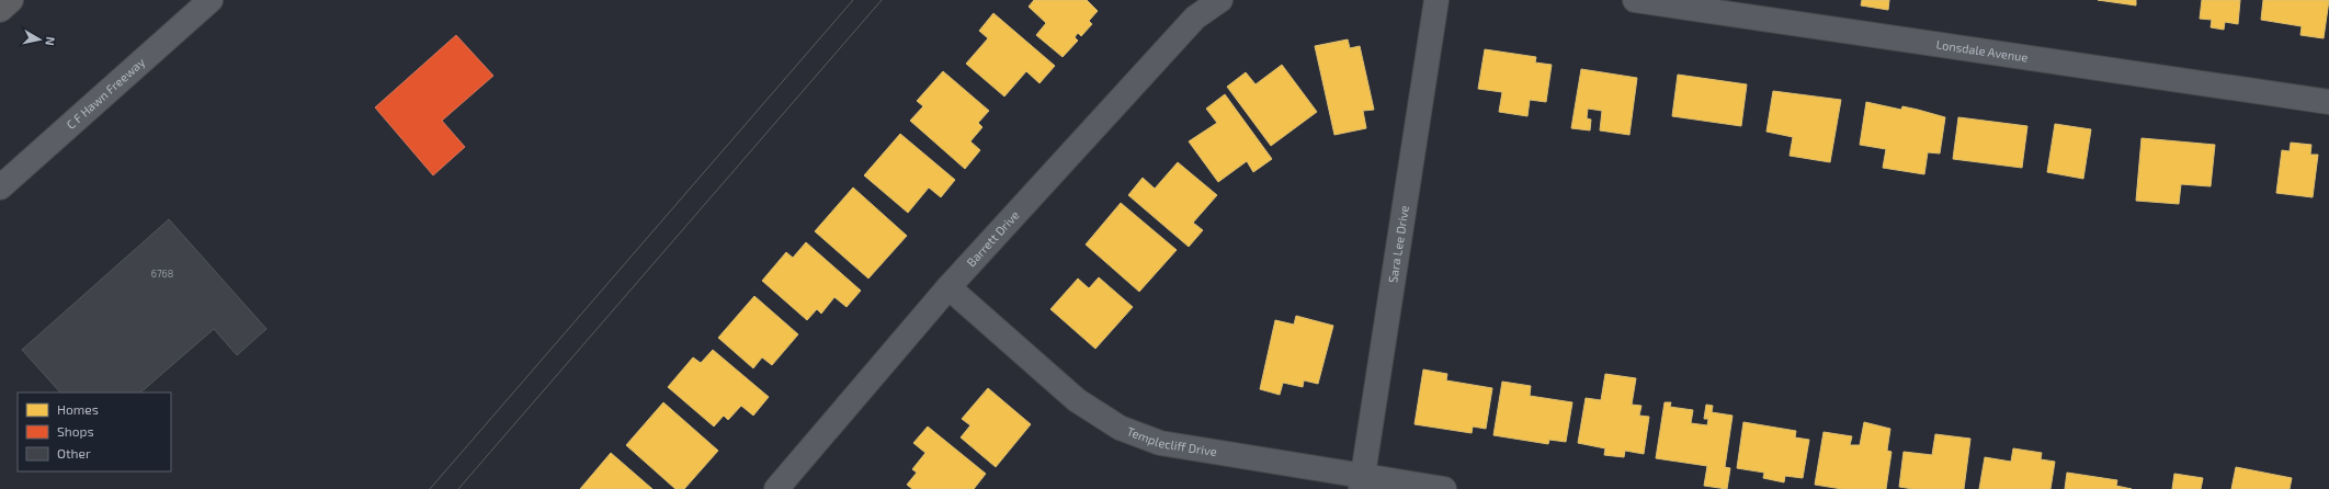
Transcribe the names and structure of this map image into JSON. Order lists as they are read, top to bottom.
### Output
{
  "streets": {
    "main road": ["C F Hawn Freeway"],
    "street": [
      "Lonsdale Avenue",
      "Barrett Drive",
      "Sara Lee Drive",
      "Templecliff Drive"
    ]
  },
  "crossings": [
    ["Barrett Drive", "Templecliff Drive"],
    ["Sara Lee Drive", "Templecliff Drive"]
  ],
  "house_numbers": ["6768"],
  "legend": ["Homes", "Shops", "Other"],
  "north": "right"
}
